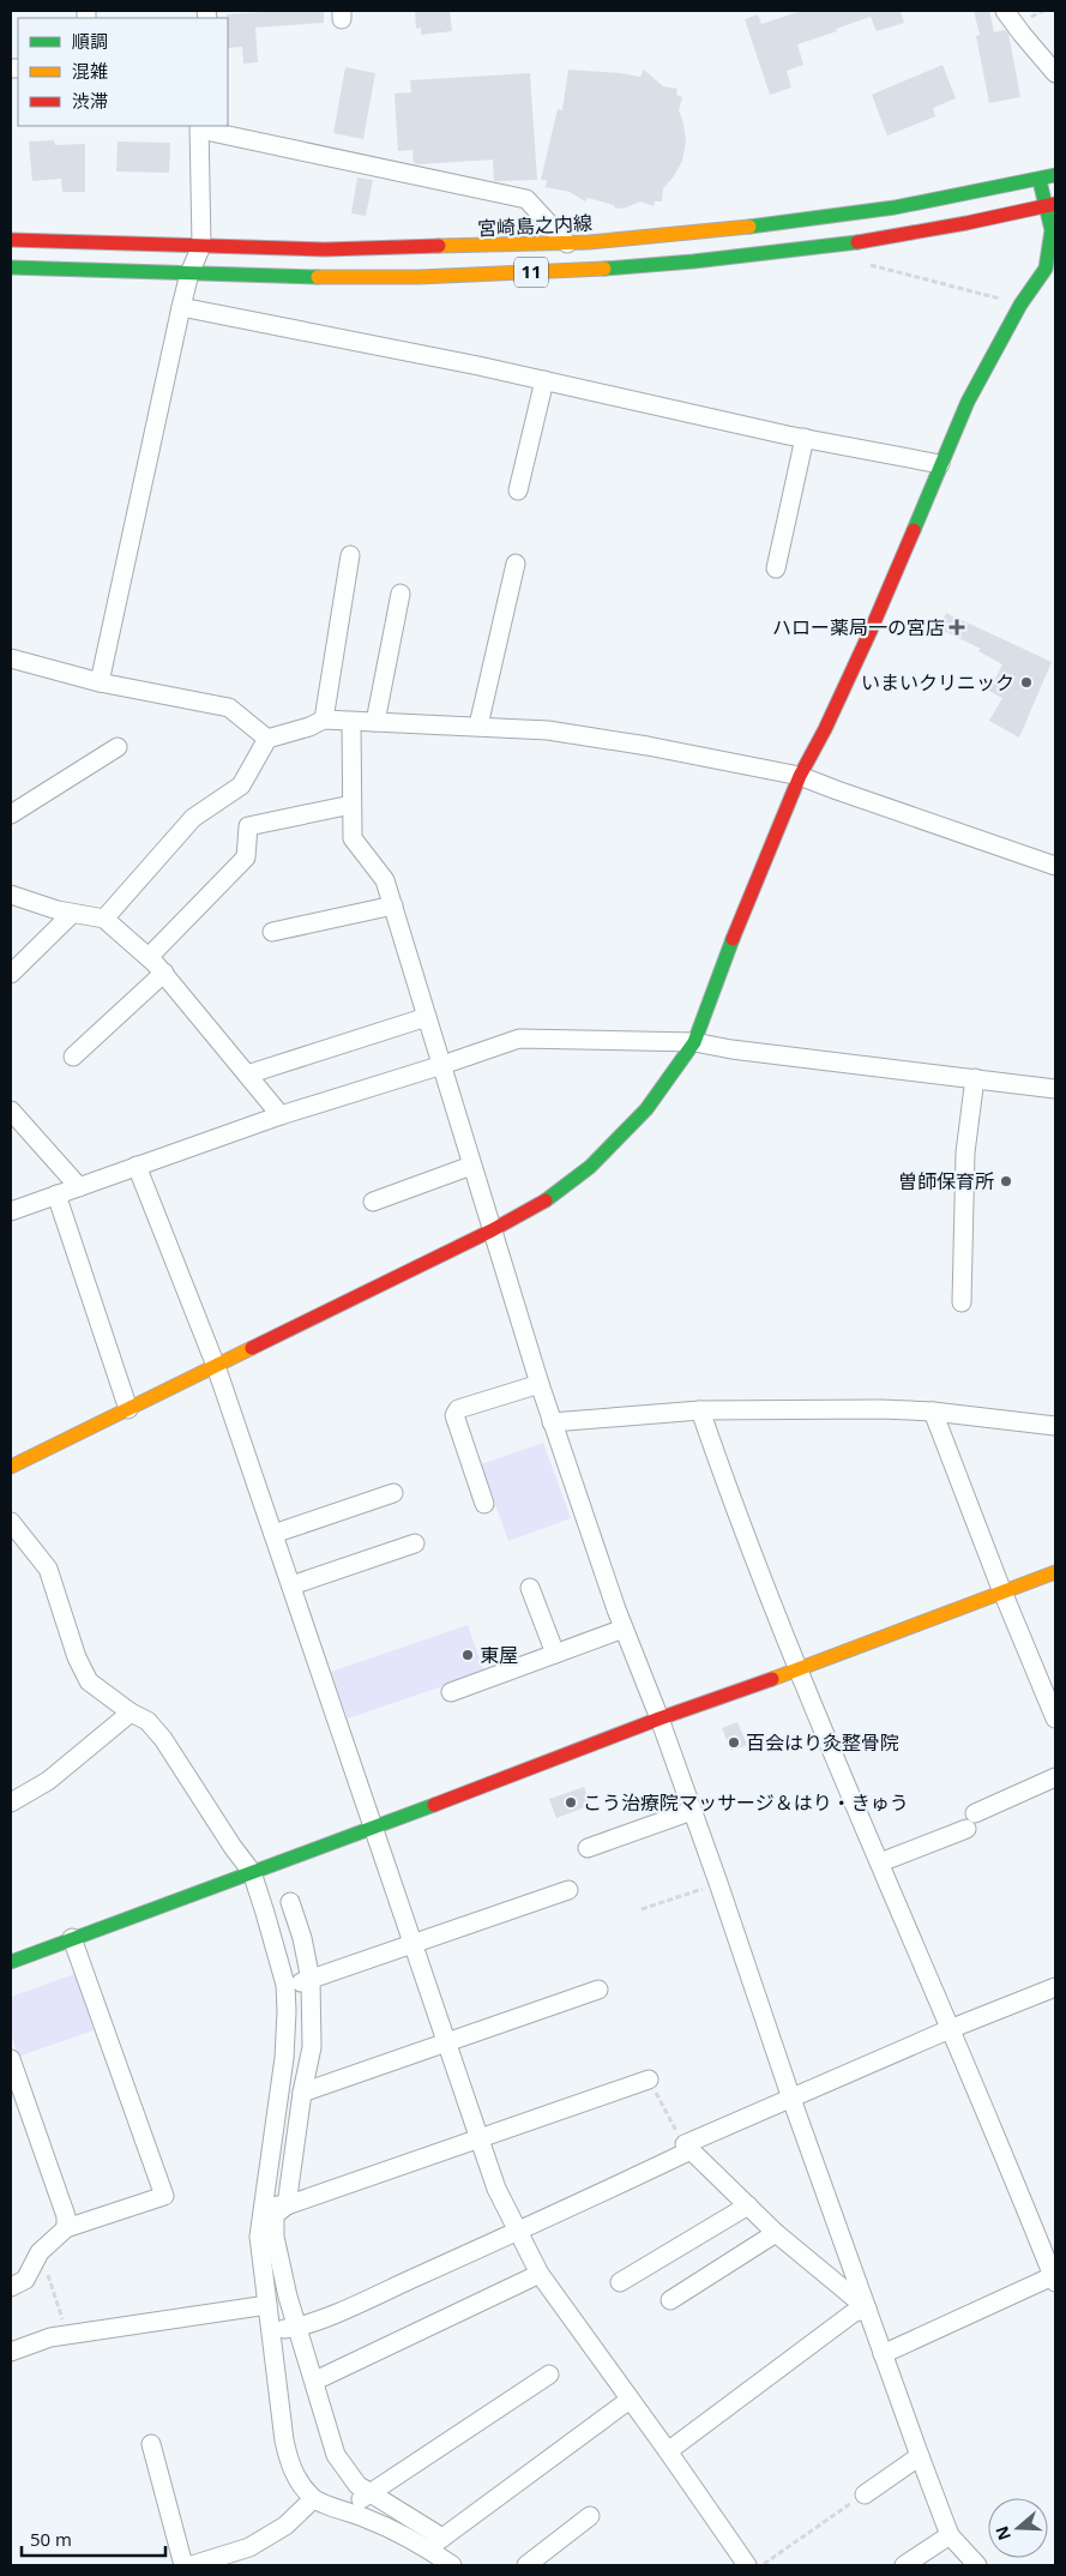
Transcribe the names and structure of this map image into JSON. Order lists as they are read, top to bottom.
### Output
{
  "streets": {
    "street": ["宮崎島之内線", "11"]
  },
  "places": {
    "health": ["ハロー薬局一の宮店"],
    "other": [
      "いまいクリニック",
      "曽師保育所",
      "東屋",
      "百会はり灸整骨院",
      "こう治療院マッサージ＆はり・きゅう"
    ]
  },
  "legend": ["順調", "混雑", "渋滞"],
  "scale_bar": "50 m",
  "north": "left"
}
